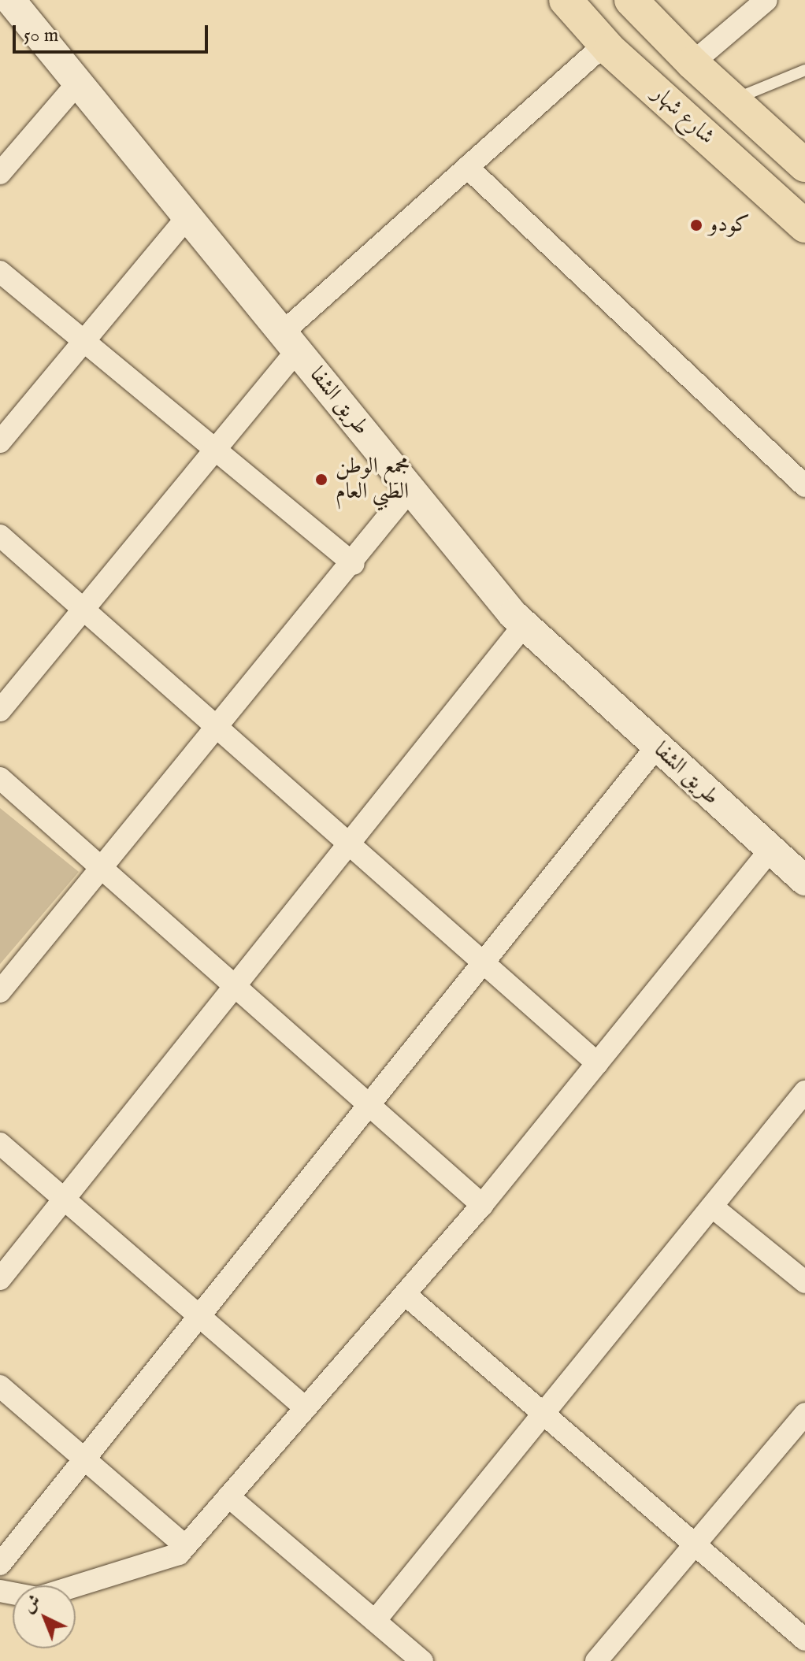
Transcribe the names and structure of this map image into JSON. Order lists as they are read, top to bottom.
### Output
{
  "streets": {
    "main road": ["شارع شهار"],
    "street": ["طريق الشفا"]
  },
  "places": ["كودو", "مجمع الوطن الطبي العام"],
  "scale_bar": "50 m",
  "north": "top left"
}
